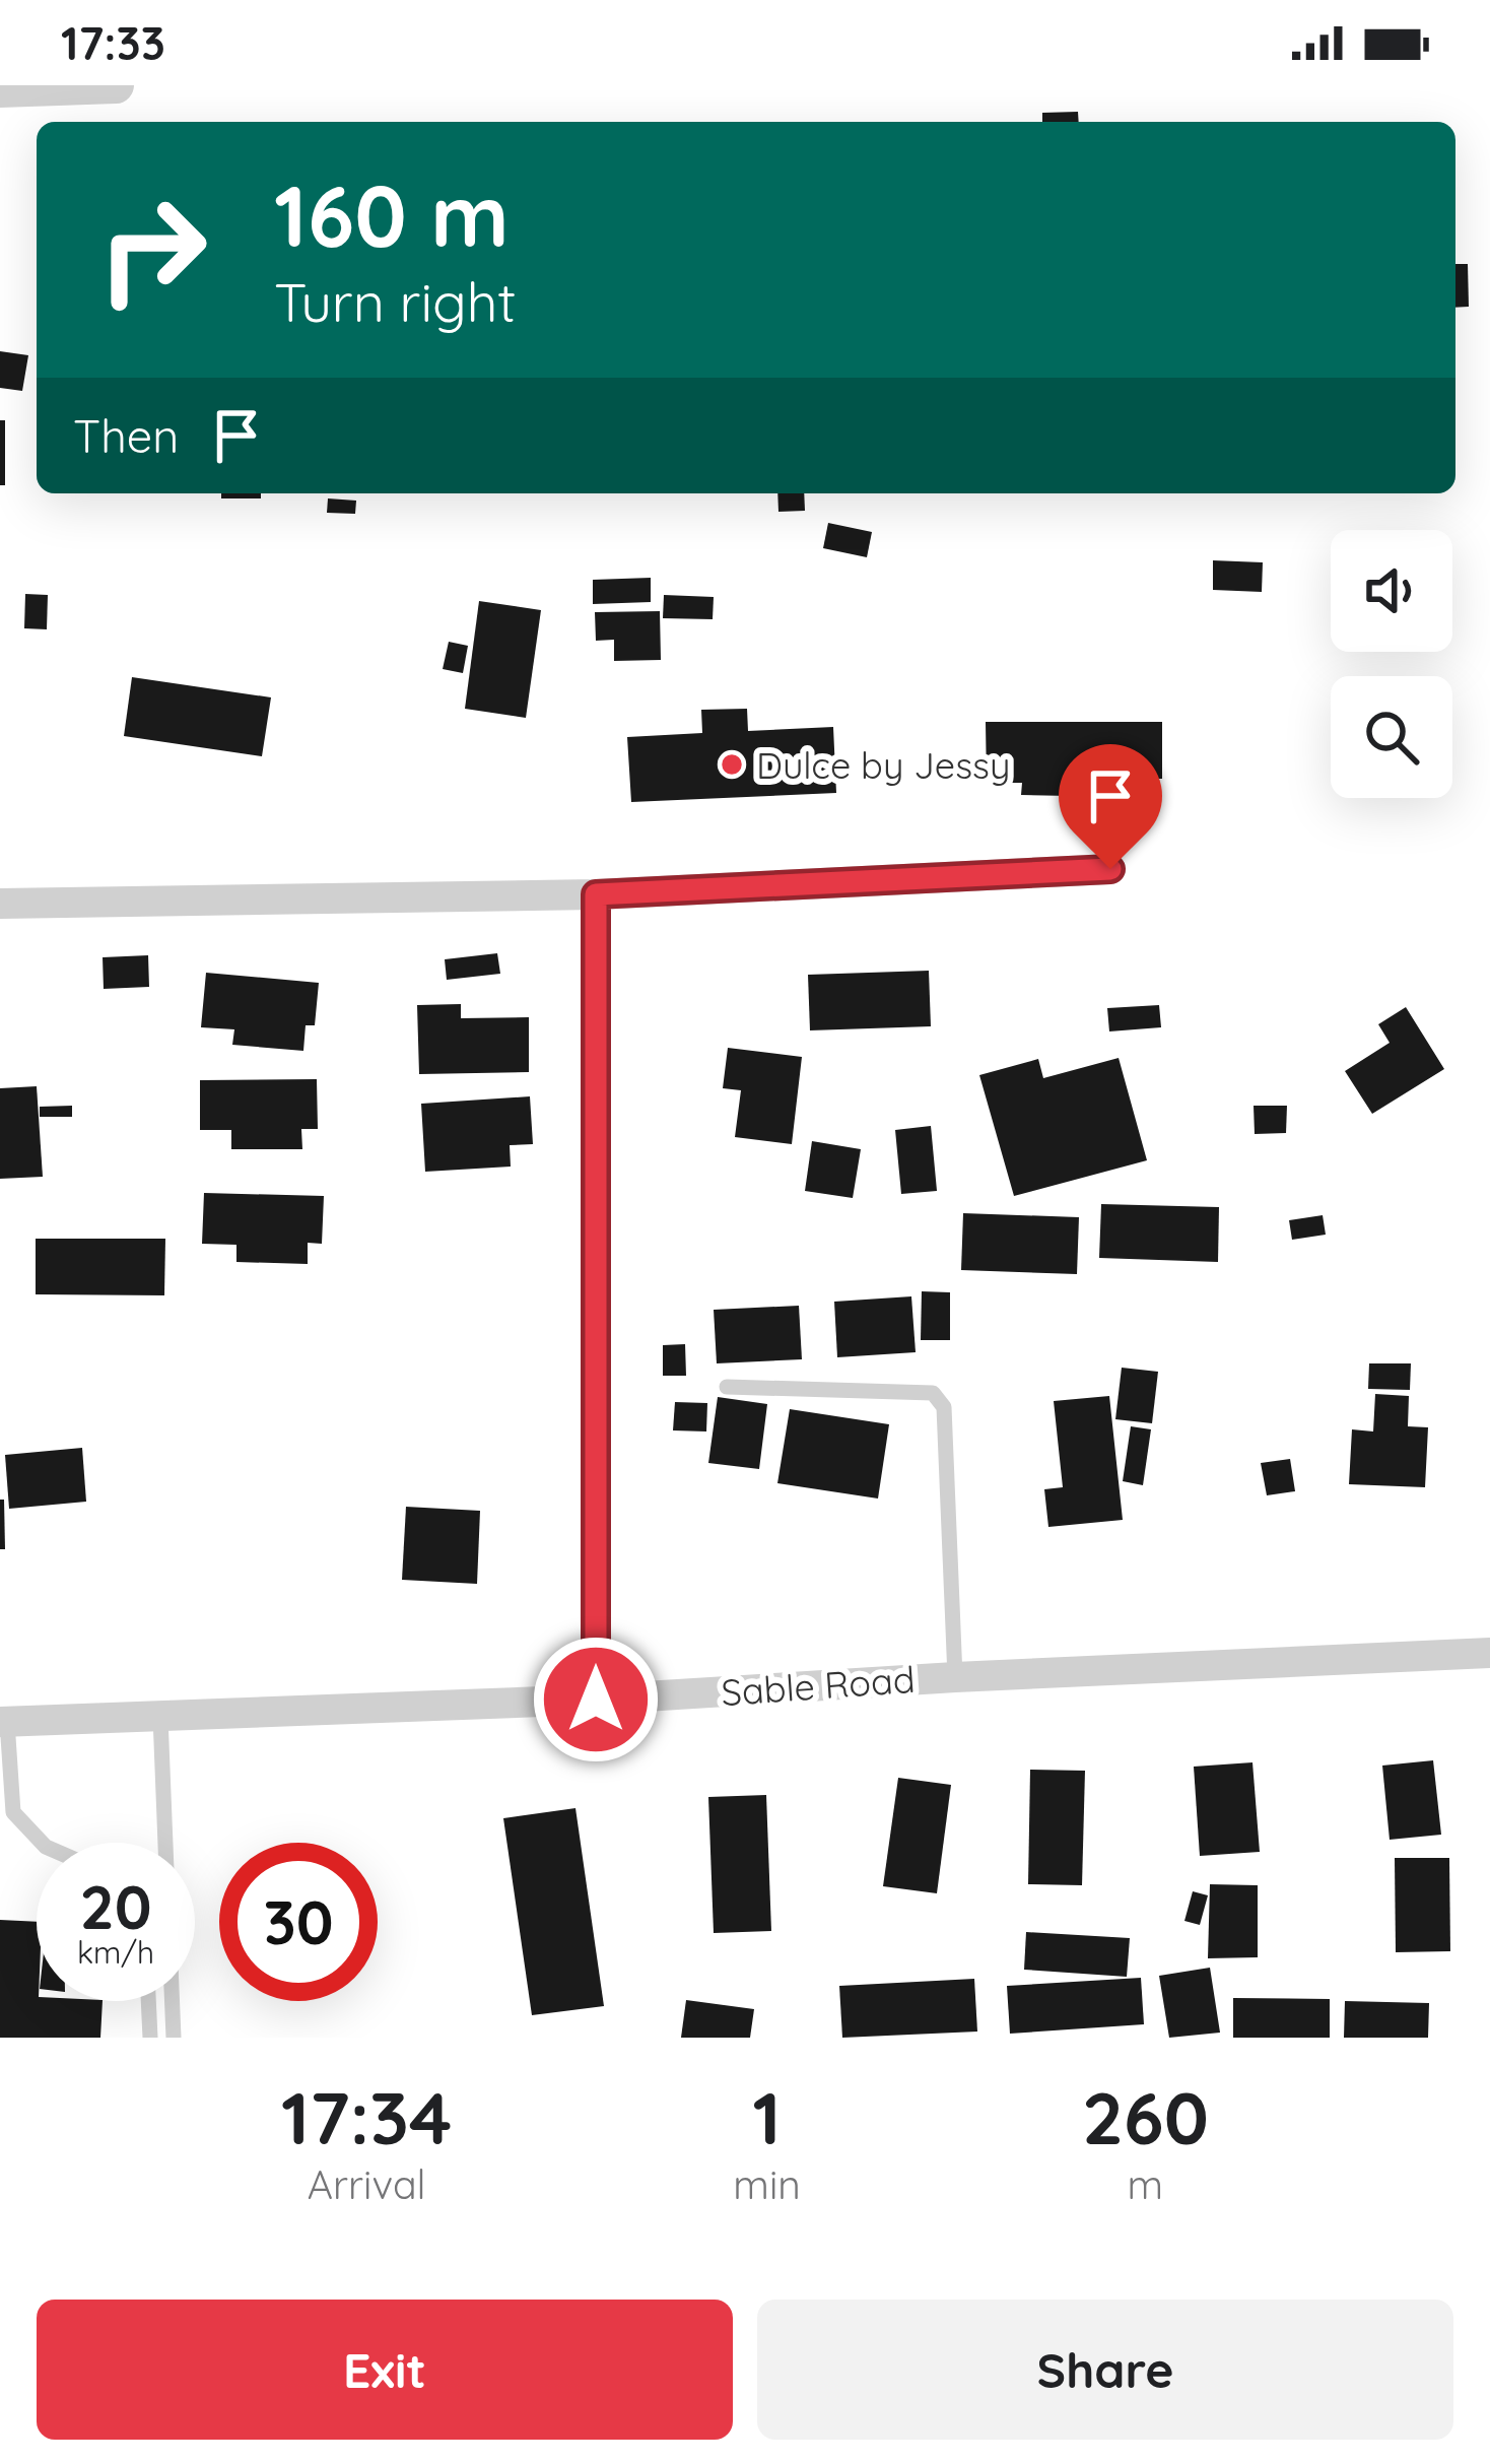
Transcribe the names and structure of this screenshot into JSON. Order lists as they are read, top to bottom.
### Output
{
  "streets": {
    "street": ["Sable Road"]
  },
  "places": ["Dulce by Jessy"],
  "page": {
    "status": "17:33",
    "turn": ["160 m", "Turn right"],
    "then": "Then",
    "speed": "20 km/h",
    "limit": "30",
    "eta": [
      "17:34",
      "Arrival",
      "1",
      "min",
      "260",
      "m"
    ],
    "buttons": ["Exit", "Share"]
  }
}
